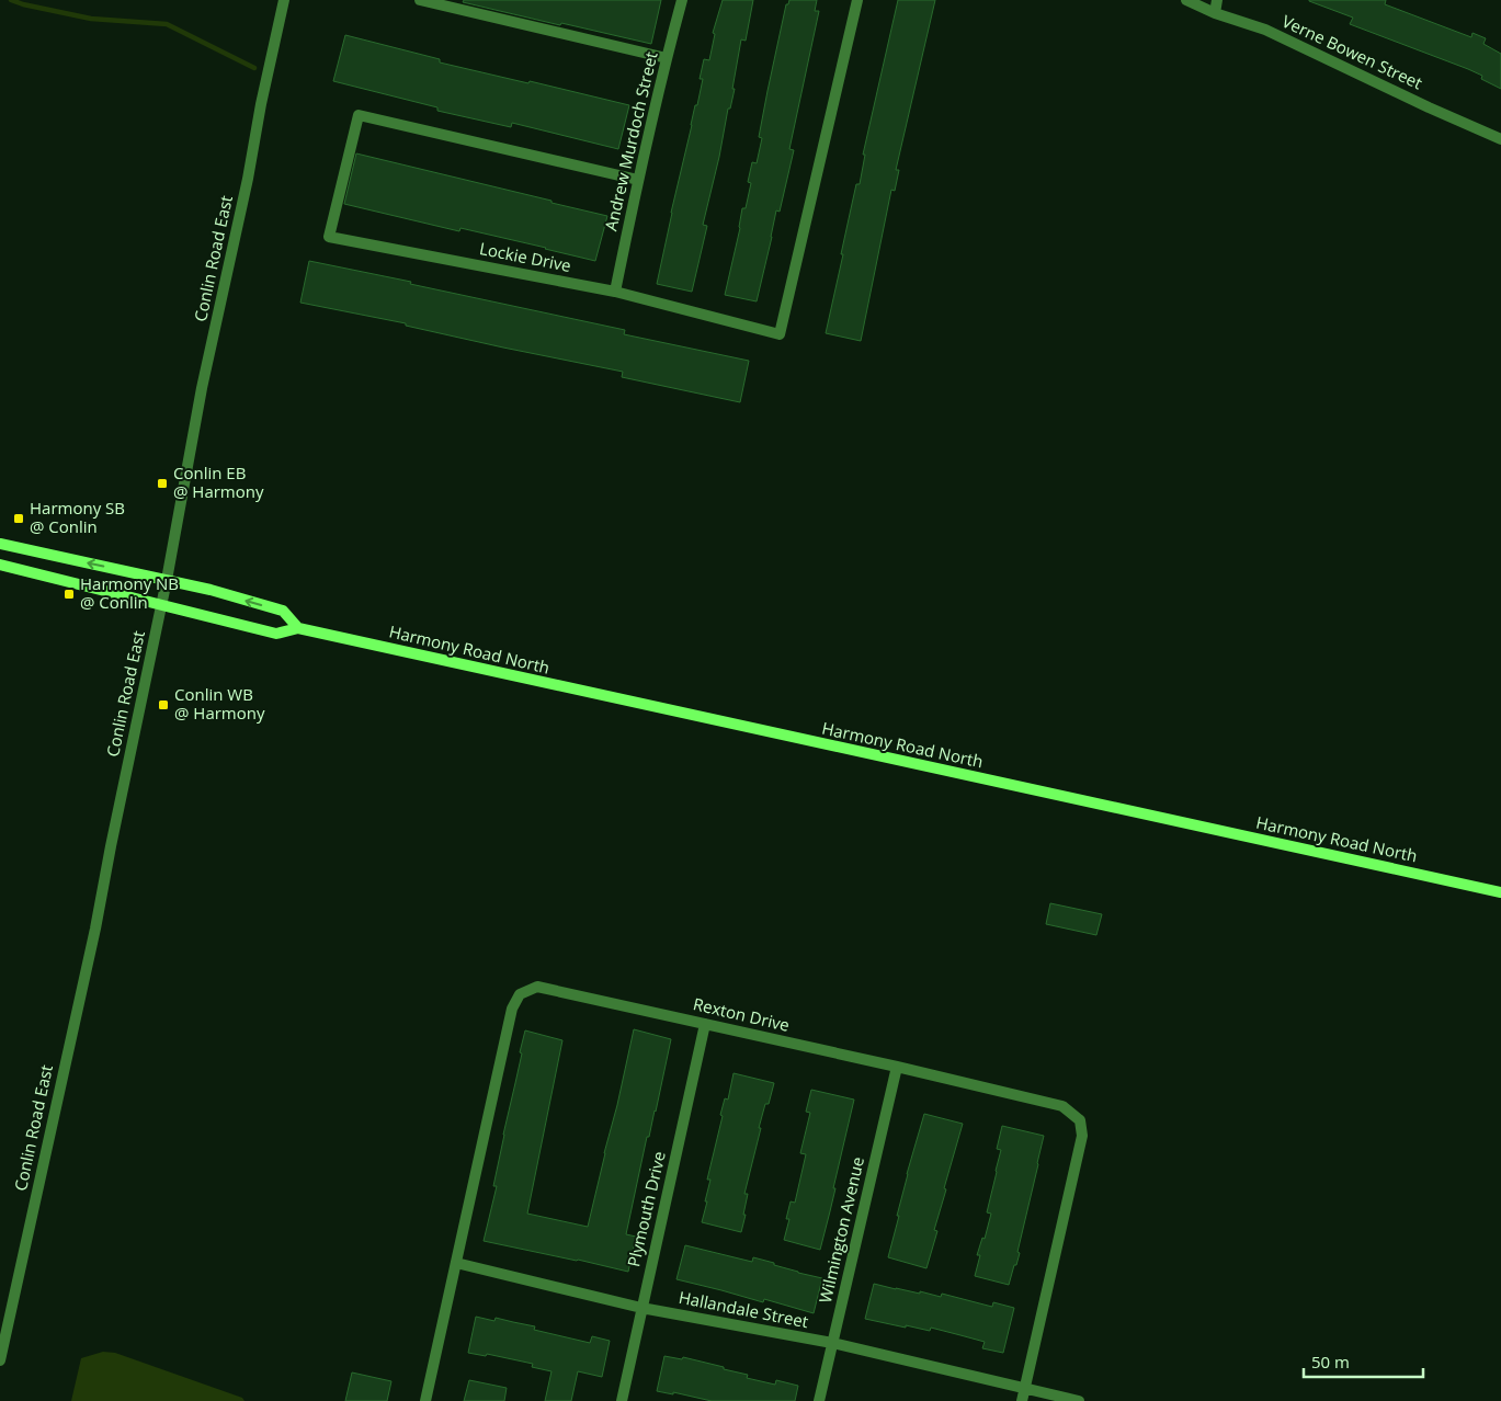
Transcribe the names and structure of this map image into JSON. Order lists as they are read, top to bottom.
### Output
{
  "streets": {
    "main road": ["Harmony Road North"],
    "street": [
      "Verne Bowen Street",
      "Andrew Murdoch Street",
      "Lockie Drive",
      "Conlin Road East",
      "Rexton Drive",
      "Plymouth Drive",
      "Wilmington Avenue",
      "Hallandale Street"
    ]
  },
  "crossings": [
    ["Andrew Murdoch Street", "Lockie Drive"],
    ["Conlin Road East", "Harmony Road North"],
    ["Rexton Drive", "Plymouth Drive"],
    ["Rexton Drive", "Wilmington Avenue"],
    ["Rexton Drive", "Hallandale Street"],
    ["Plymouth Drive", "Hallandale Street"],
    ["Wilmington Avenue", "Hallandale Street"]
  ],
  "places": {
    "transit": [
      "Conlin EB @ Harmony",
      "Harmony SB @ Conlin",
      "Harmony NB @ Conlin",
      "Conlin WB @ Harmony"
    ]
  },
  "scale_bar": "50 m"
}
